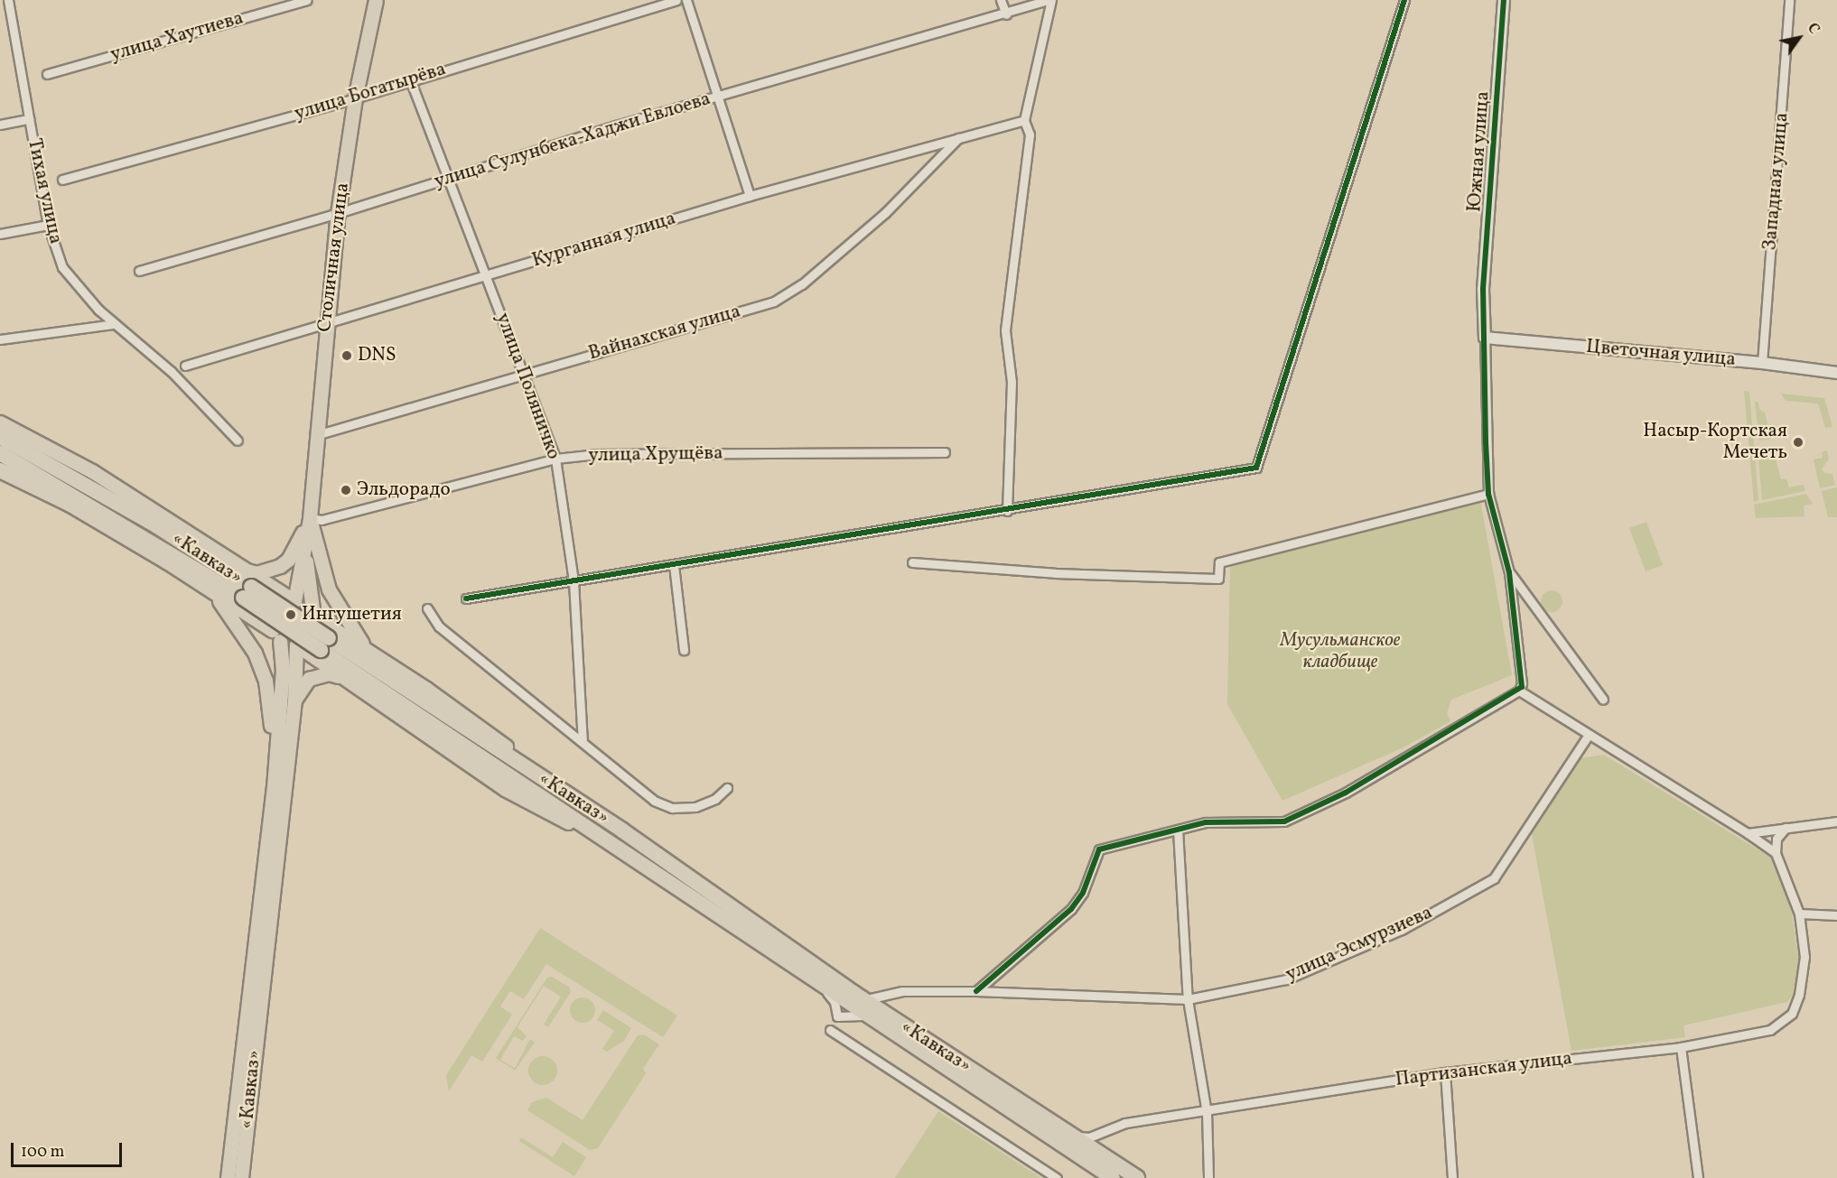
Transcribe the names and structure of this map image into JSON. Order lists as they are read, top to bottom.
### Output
{
  "streets": {
    "highway": ["«Кавказ»"],
    "main road": ["Столичная улица"],
    "street": [
      "улица Хаутиева",
      "улица Богатырёва",
      "улица Сулунбека-Хаджи Евлоева",
      "Южная улица",
      "Западная улица",
      "Тихая улица",
      "Курганная улица",
      "Вайнахская улица",
      "Цветочная улица",
      "улица Поляничко",
      "улица Хрущёва",
      "улица Эсмурзиева",
      "Партизанская улица"
    ]
  },
  "crossings": [
    ["улица Богатырёва", "Столичная улица"],
    ["улица Богатырёва", "улица Поляничко"],
    ["улица Сулунбека-Хаджи Евлоева", "Столичная улица"],
    ["улица Сулунбека-Хаджи Евлоева", "улица Поляничко"],
    ["Южная улица", "Цветочная улица"],
    ["Западная улица", "Цветочная улица"],
    ["Курганная улица", "Столичная улица"],
    ["Курганная улица", "Вайнахская улица"],
    ["Курганная улица", "улица Поляничко"],
    ["Столичная улица", "Вайнахская улица"],
    ["Столичная улица", "улица Хрущёва"],
    ["Вайнахская улица", "улица Поляничко"],
    ["улица Поляничко", "улица Хрущёва"],
    ["«Кавказ»", "улица Эсмурзиева"],
    ["«Кавказ»", "Партизанская улица"]
  ],
  "parks": ["Мусульманское кладбище"],
  "places": [
    "DNS",
    "Насыр-Кортская Мечеть",
    "Эльдорадо",
    "Ингушетия"
  ],
  "scale_bar": "100 m",
  "north": "top right"
}
